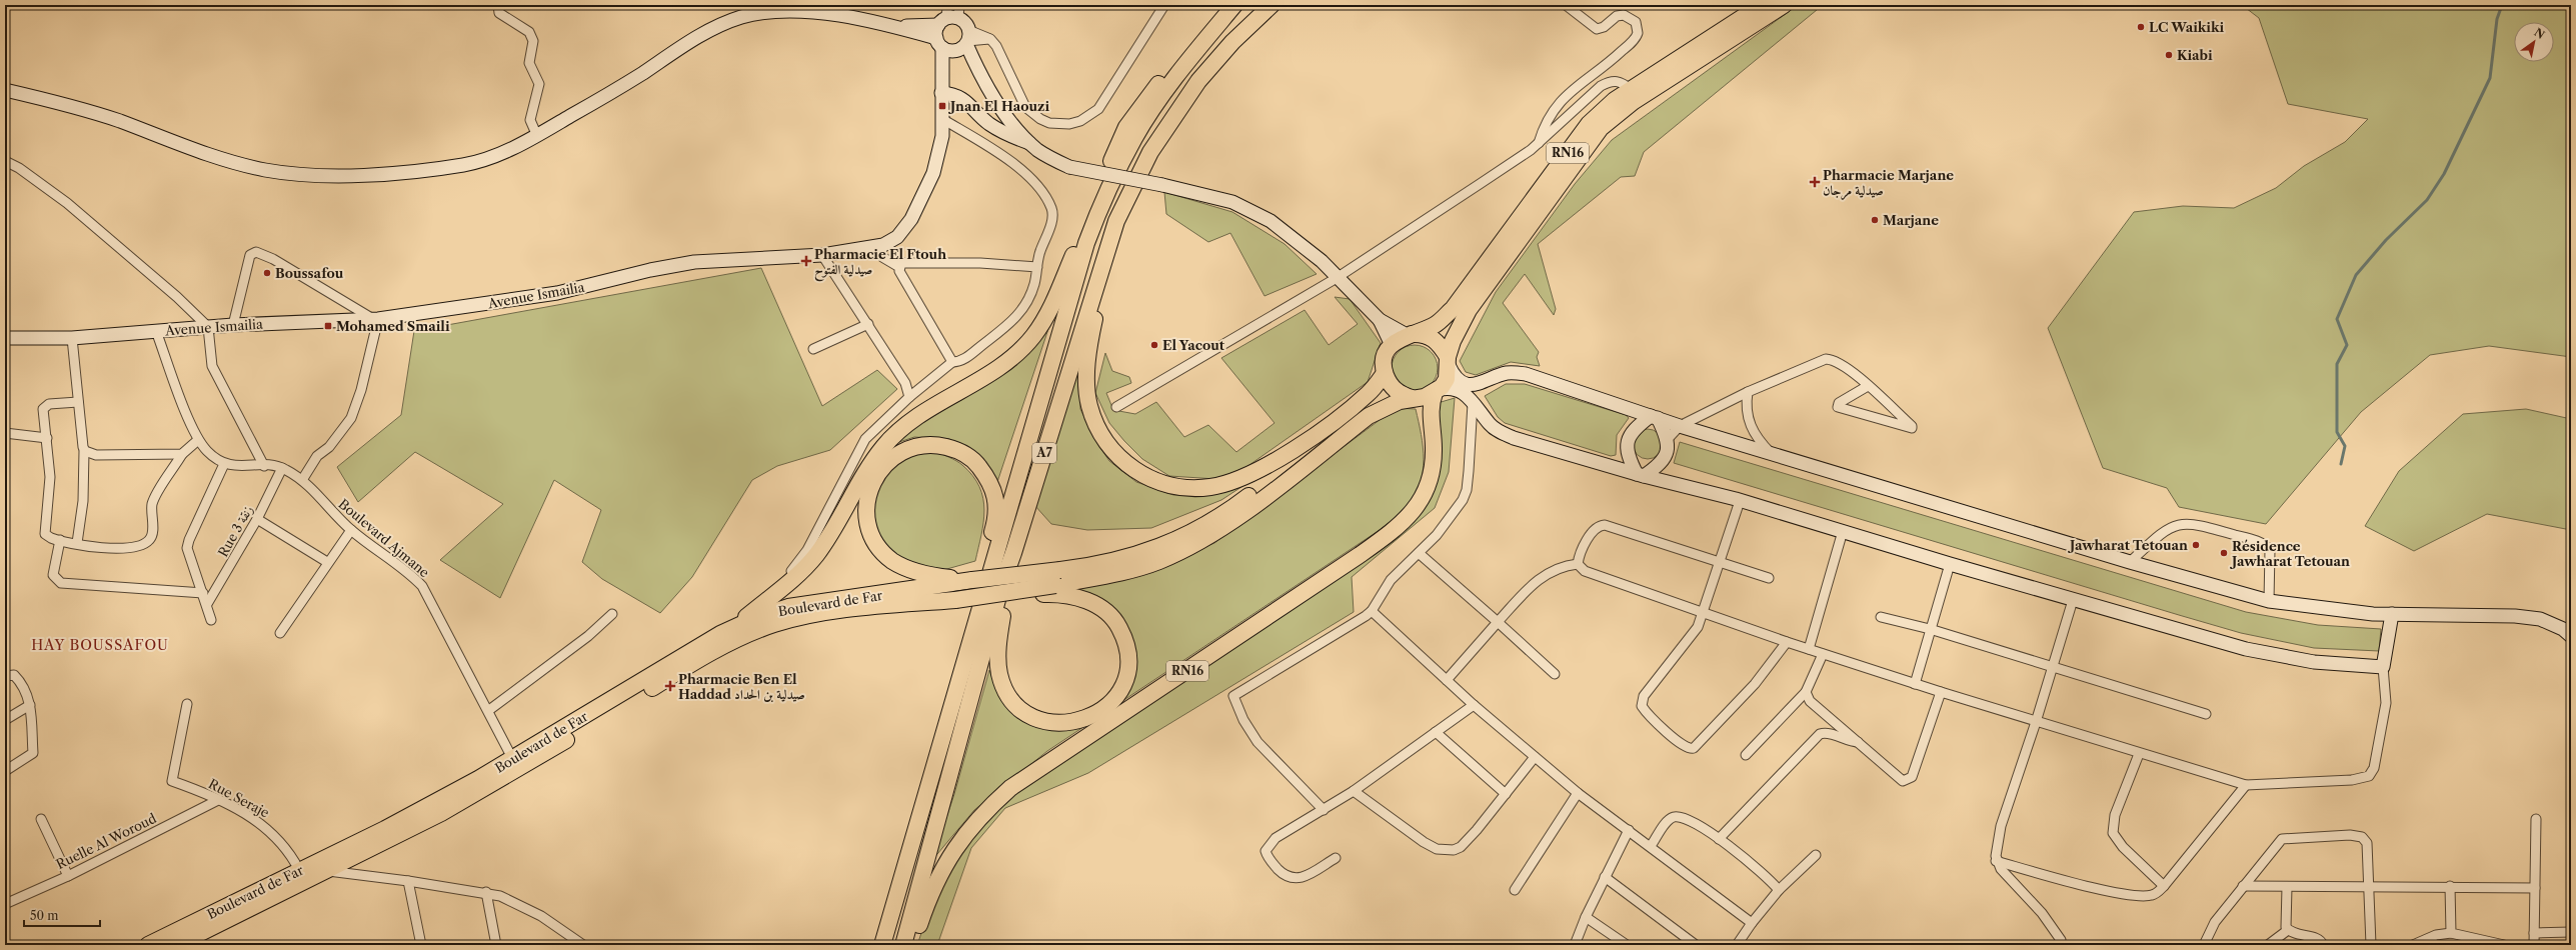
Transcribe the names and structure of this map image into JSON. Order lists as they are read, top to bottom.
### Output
{
  "streets": {
    "highway": ["RN16", "A7", "Boulevard de Far"],
    "street": [
      "Avenue Ismailia",
      "Rue 3 زنقة",
      "Boulevard Ajmane",
      "Rue Seraje",
      "Ruelle Al Woroud"
    ]
  },
  "crossings": [
    ["Rue 3 زنقة", "Boulevard Ajmane"],
    ["Boulevard Ajmane", "Boulevard de Far"],
    ["Boulevard de Far", "Rue Seraje"],
    ["Rue Seraje", "Ruelle Al Woroud"]
  ],
  "districts": ["HAY BOUSSAFOU"],
  "places": {
    "other": [
      "LC Waikiki",
      "Kiabi",
      "Marjane",
      "Boussafou",
      "El Yacout",
      "Jawharat Tetouan",
      "Résidence Jawharat Tetouan"
    ],
    "transit": ["Jnan El Haouzi", "Mohamed Smaili"],
    "health": ["Pharmacie Marjane صيدلية مرجان", "Pharmacie El Ftouh صيدلية الفتوح", "Pharmacie Ben El Haddad صيدلية بن الحداد"]
  },
  "scale_bar": "50 m",
  "north": "top right"
}
